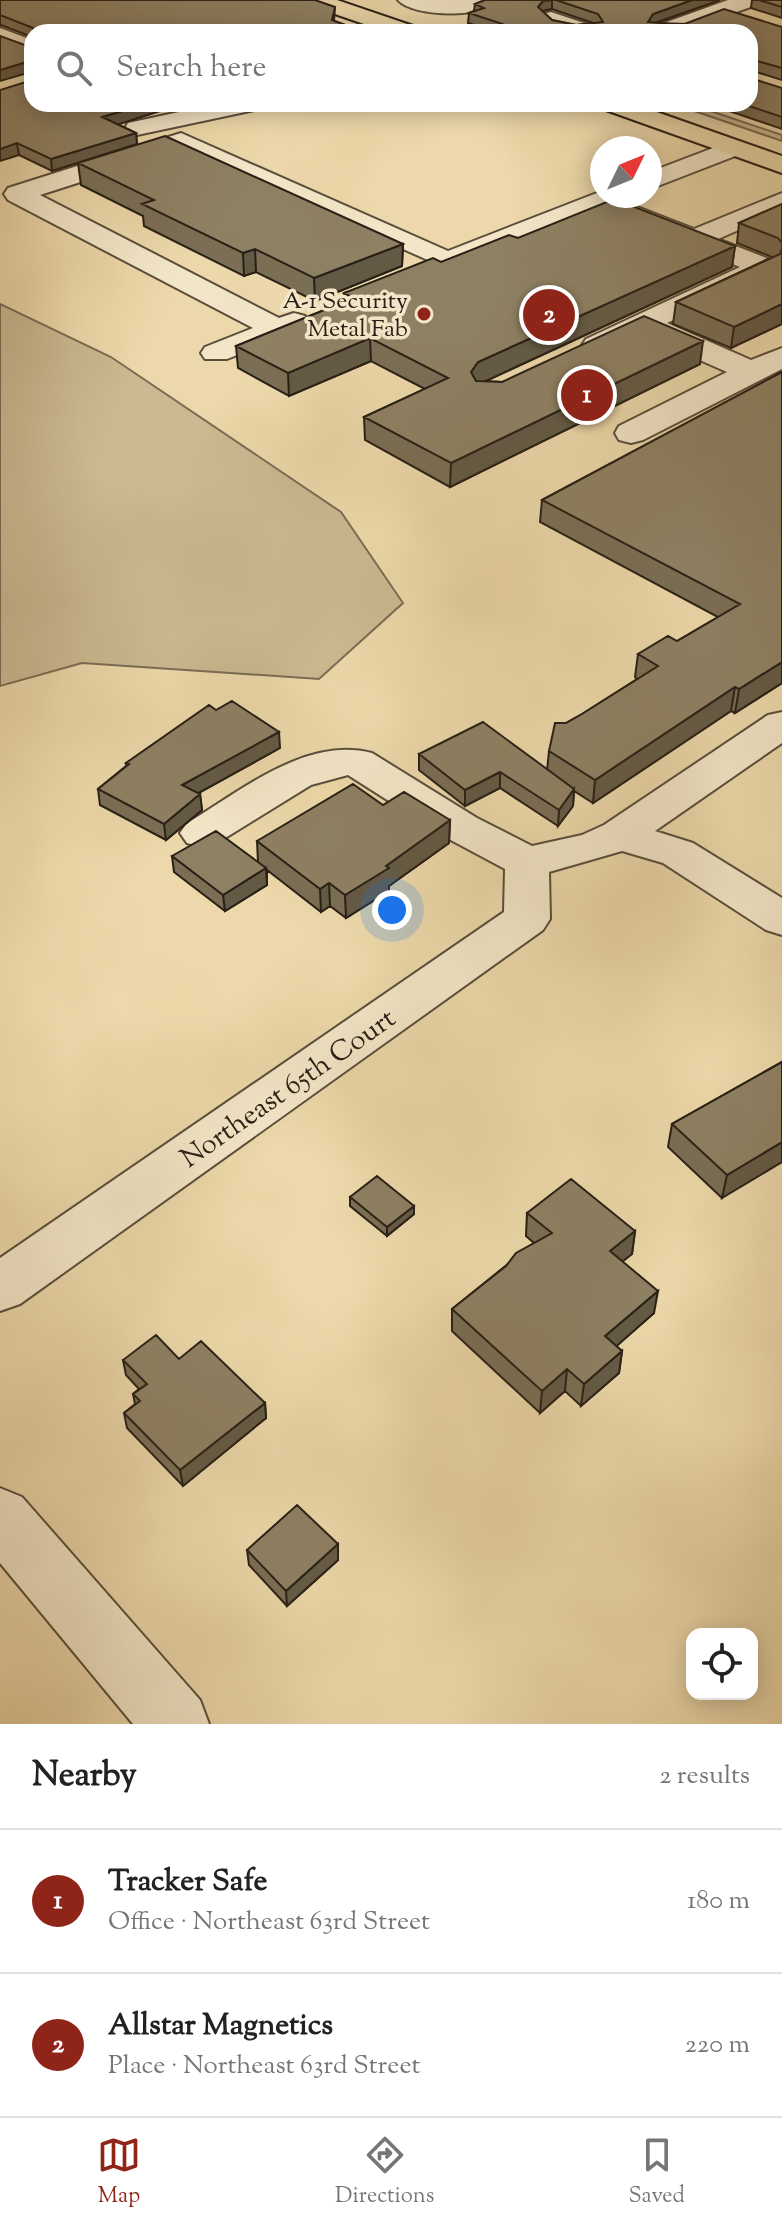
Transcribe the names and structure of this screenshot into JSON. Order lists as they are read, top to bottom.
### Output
{
  "streets": {
    "street": ["Northeast 65th Court"]
  },
  "places": ["A-1 Security Metal Fab"],
  "north": "top right",
  "page": {
    "search": "Search here",
    "pins": ["2", "1"],
    "heading": ["Nearby", "2 results"],
    "list": [
      {
        "mark": "1",
        "name": "Tracker Safe",
        "note": "Office · Northeast 63rd Street",
        "value": "180 m"
      },
      {
        "mark": "2",
        "name": "Allstar Magnetics",
        "note": "Place · Northeast 63rd Street",
        "value": "220 m"
      }
    ],
    "nav": ["Map", "Directions", "Saved"]
  }
}
